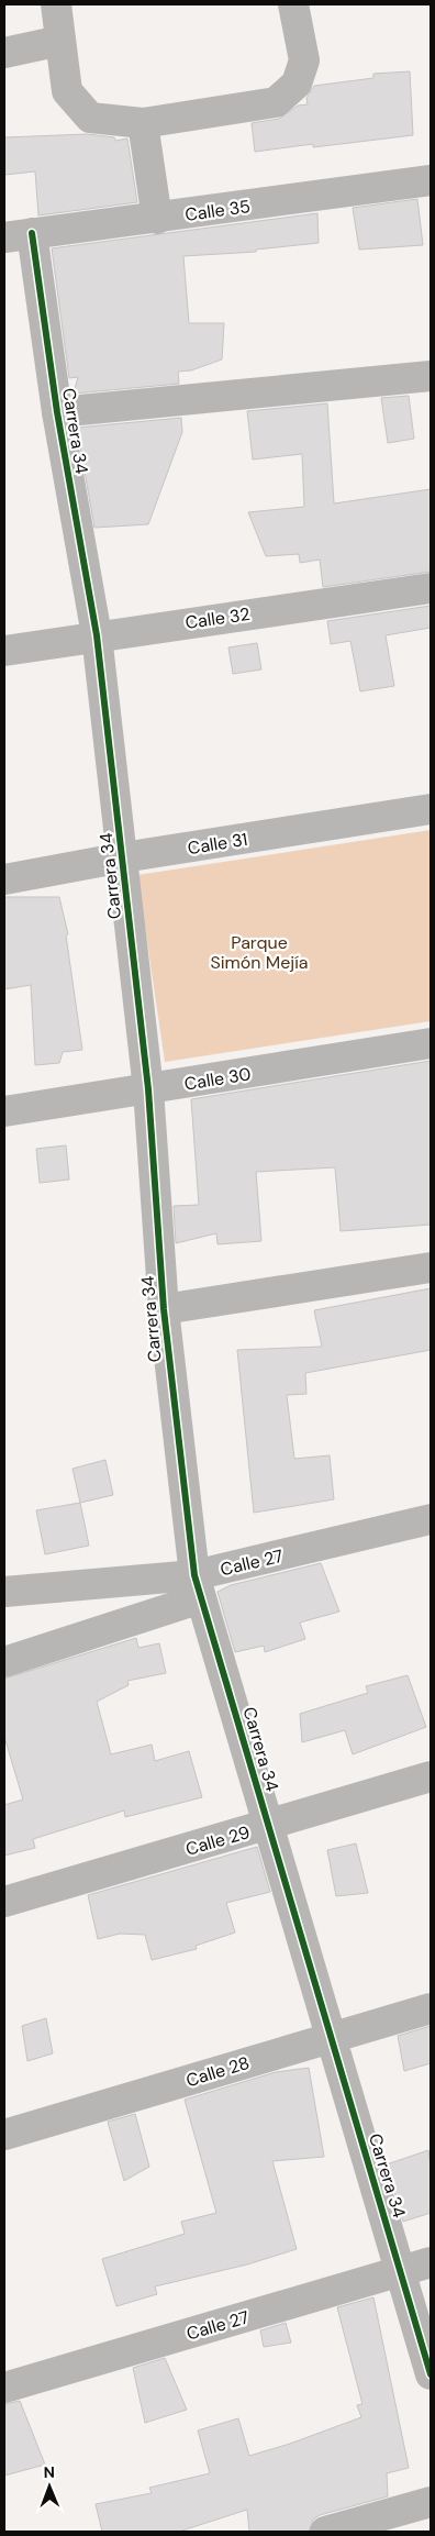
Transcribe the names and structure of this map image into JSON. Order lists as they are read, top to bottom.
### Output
{
  "streets": {
    "street": [
      "Calle 35",
      "Carrera 34",
      "Calle 32",
      "Calle 31",
      "Calle 30",
      "Calle 27",
      "Calle 29",
      "Calle 28"
    ]
  },
  "crossings": [
    ["Calle 35", "Carrera 34"],
    ["Carrera 34", "Calle 32"],
    ["Carrera 34", "Calle 31"],
    ["Carrera 34", "Calle 30"],
    ["Carrera 34", "Calle 27"],
    ["Carrera 34", "Calle 29"],
    ["Carrera 34", "Calle 28"]
  ],
  "parks": ["Parque Simón Mejía"],
  "north": "top"
}
